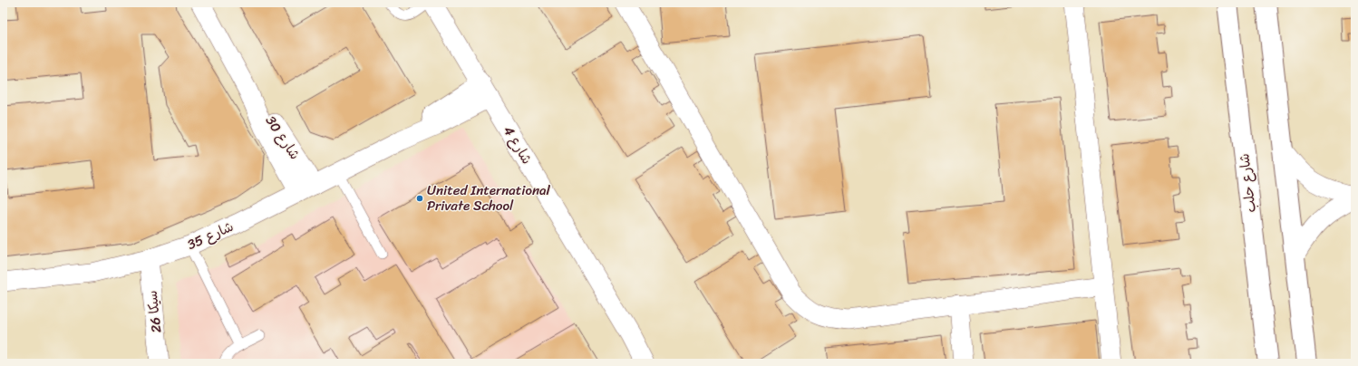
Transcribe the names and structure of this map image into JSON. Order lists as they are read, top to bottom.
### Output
{
  "streets": {
    "street": [
      "شارع 30",
      "شارع 4",
      "شارع حلب",
      "شارع 35",
      "سيكا 26"
    ]
  },
  "crossings": [
    ["شارع 30", "شارع 35"],
    ["شارع 4", "شارع 35"],
    ["شارع 35", "سيكا 26"]
  ],
  "places": ["United International Private School"]
}
